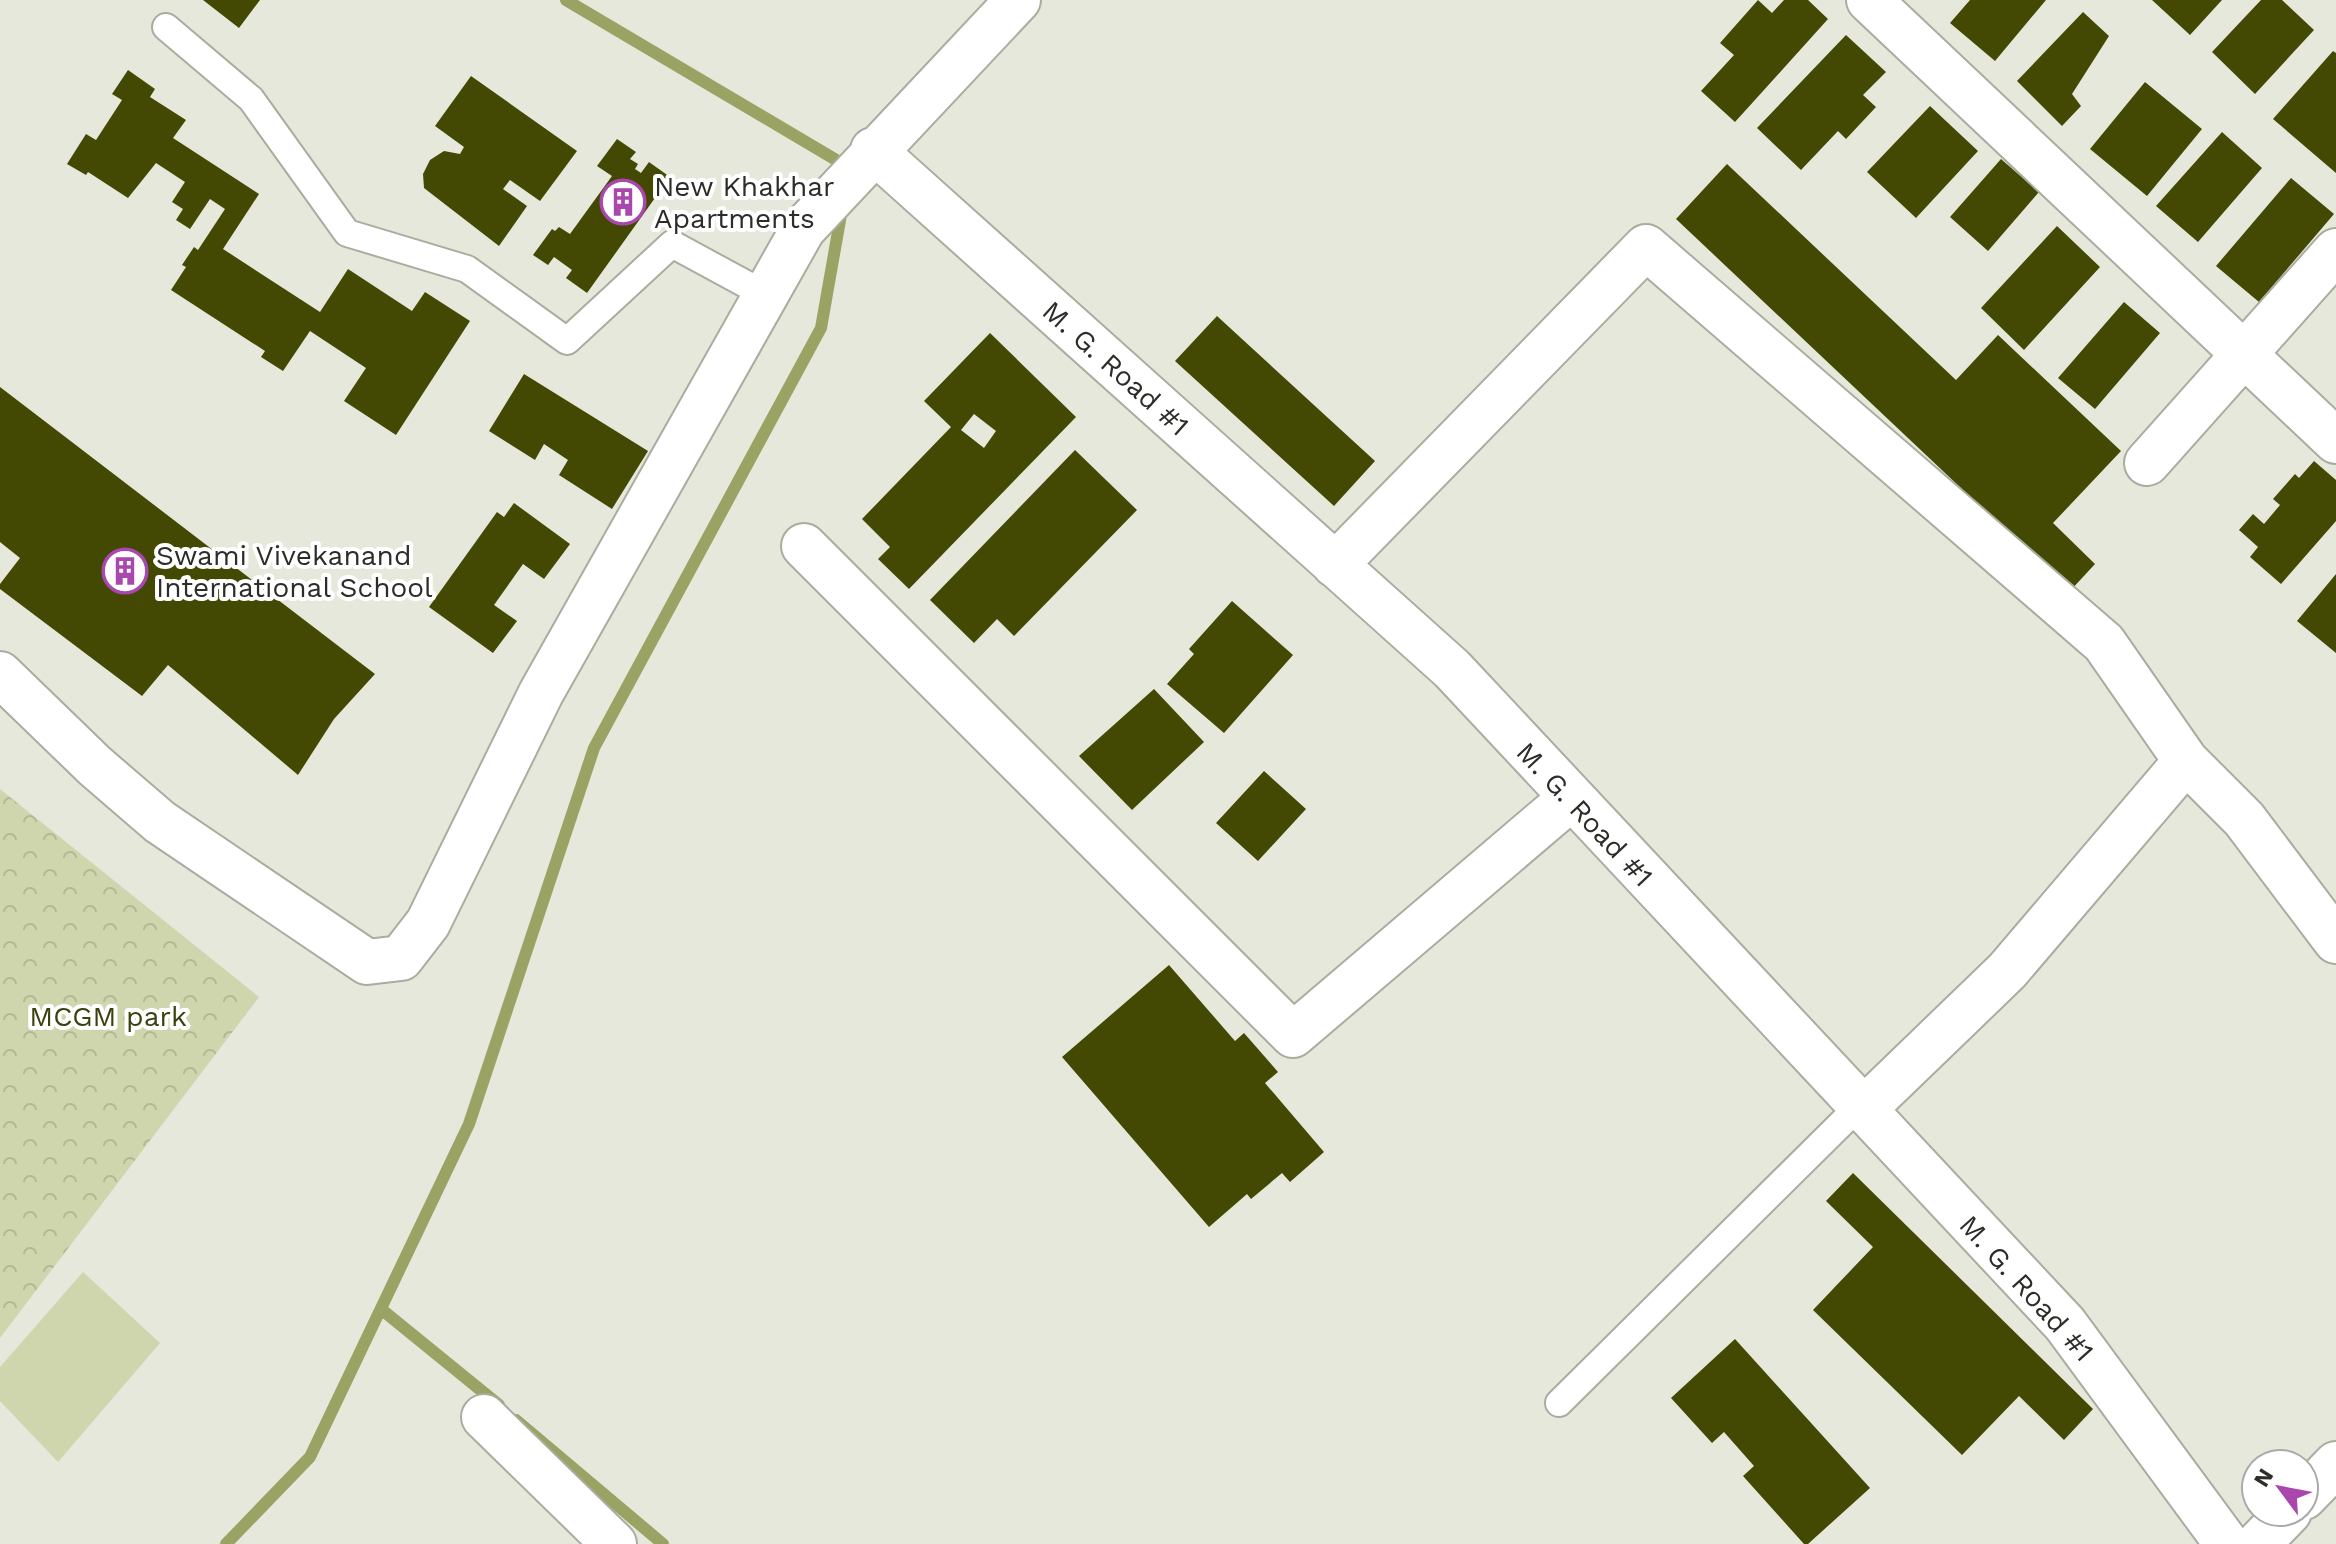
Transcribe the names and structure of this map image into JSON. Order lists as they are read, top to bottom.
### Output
{
  "streets": {
    "street": ["M. G. Road #1"]
  },
  "parks": ["MCGM park"],
  "places": {
    "building": ["New Khakhar Apartments", "Swami Vivekanand International School"]
  },
  "north": "top left"
}
